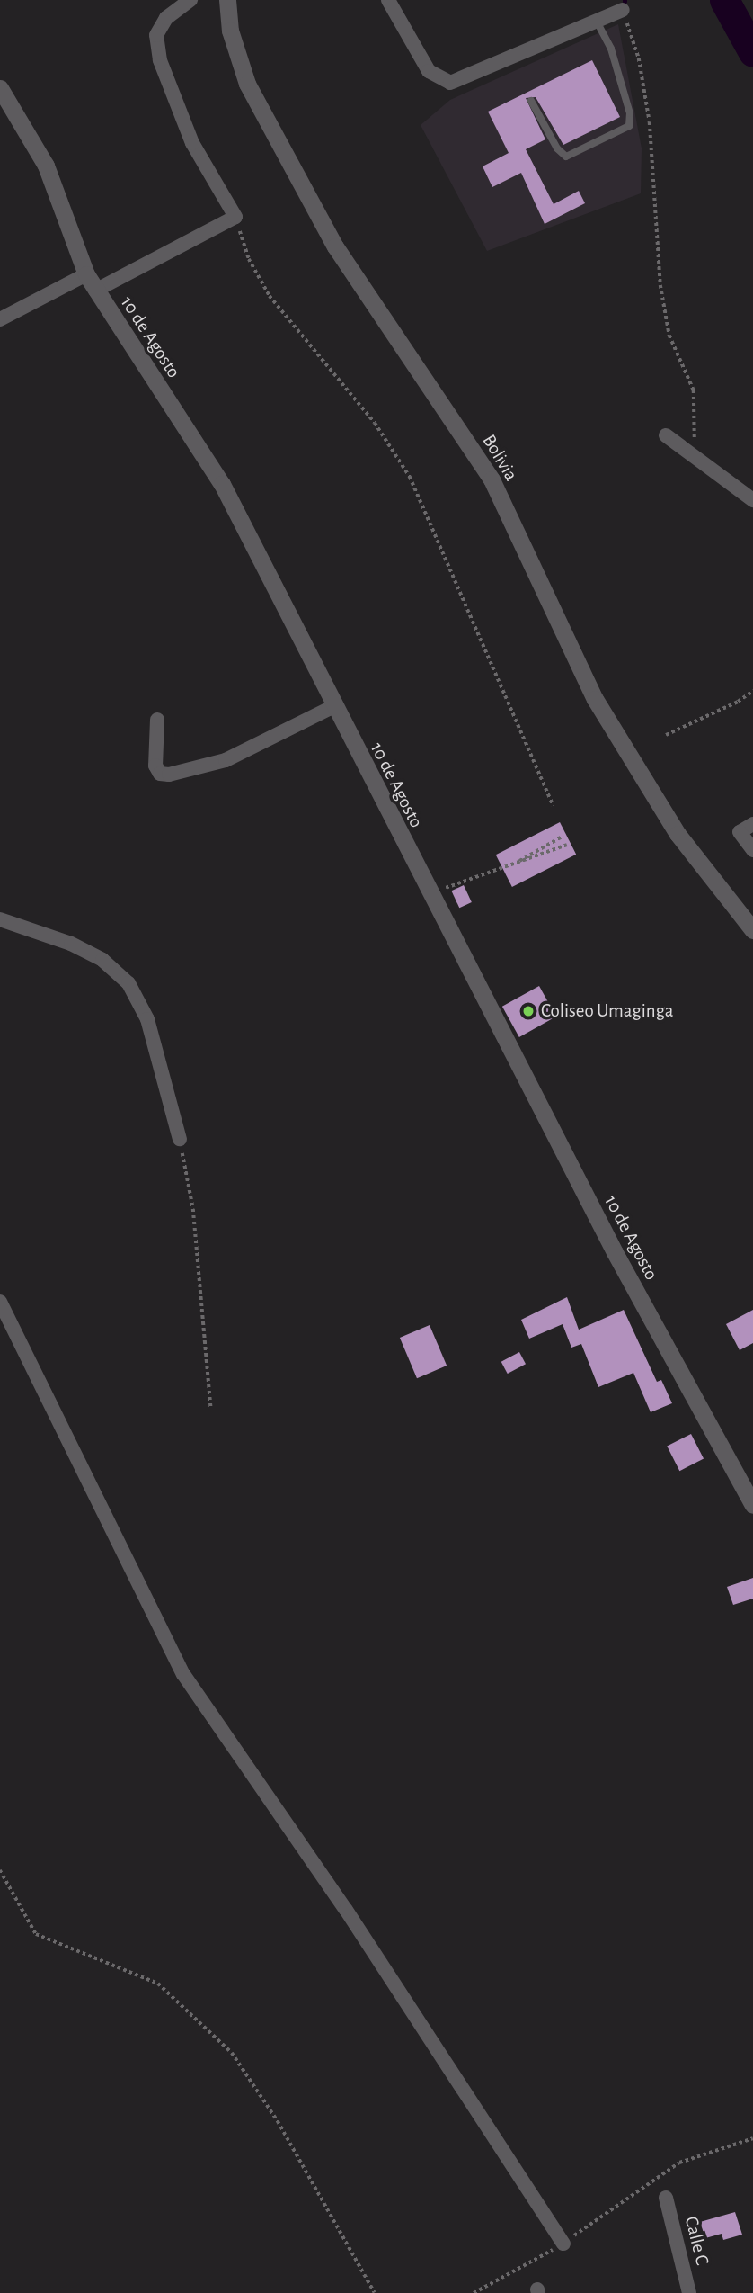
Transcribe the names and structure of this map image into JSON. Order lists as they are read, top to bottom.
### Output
{
  "streets": {
    "street": ["10 de Agosto", "Bolivia", "Calle C"]
  },
  "places": ["Coliseo Umaginga"]
}
